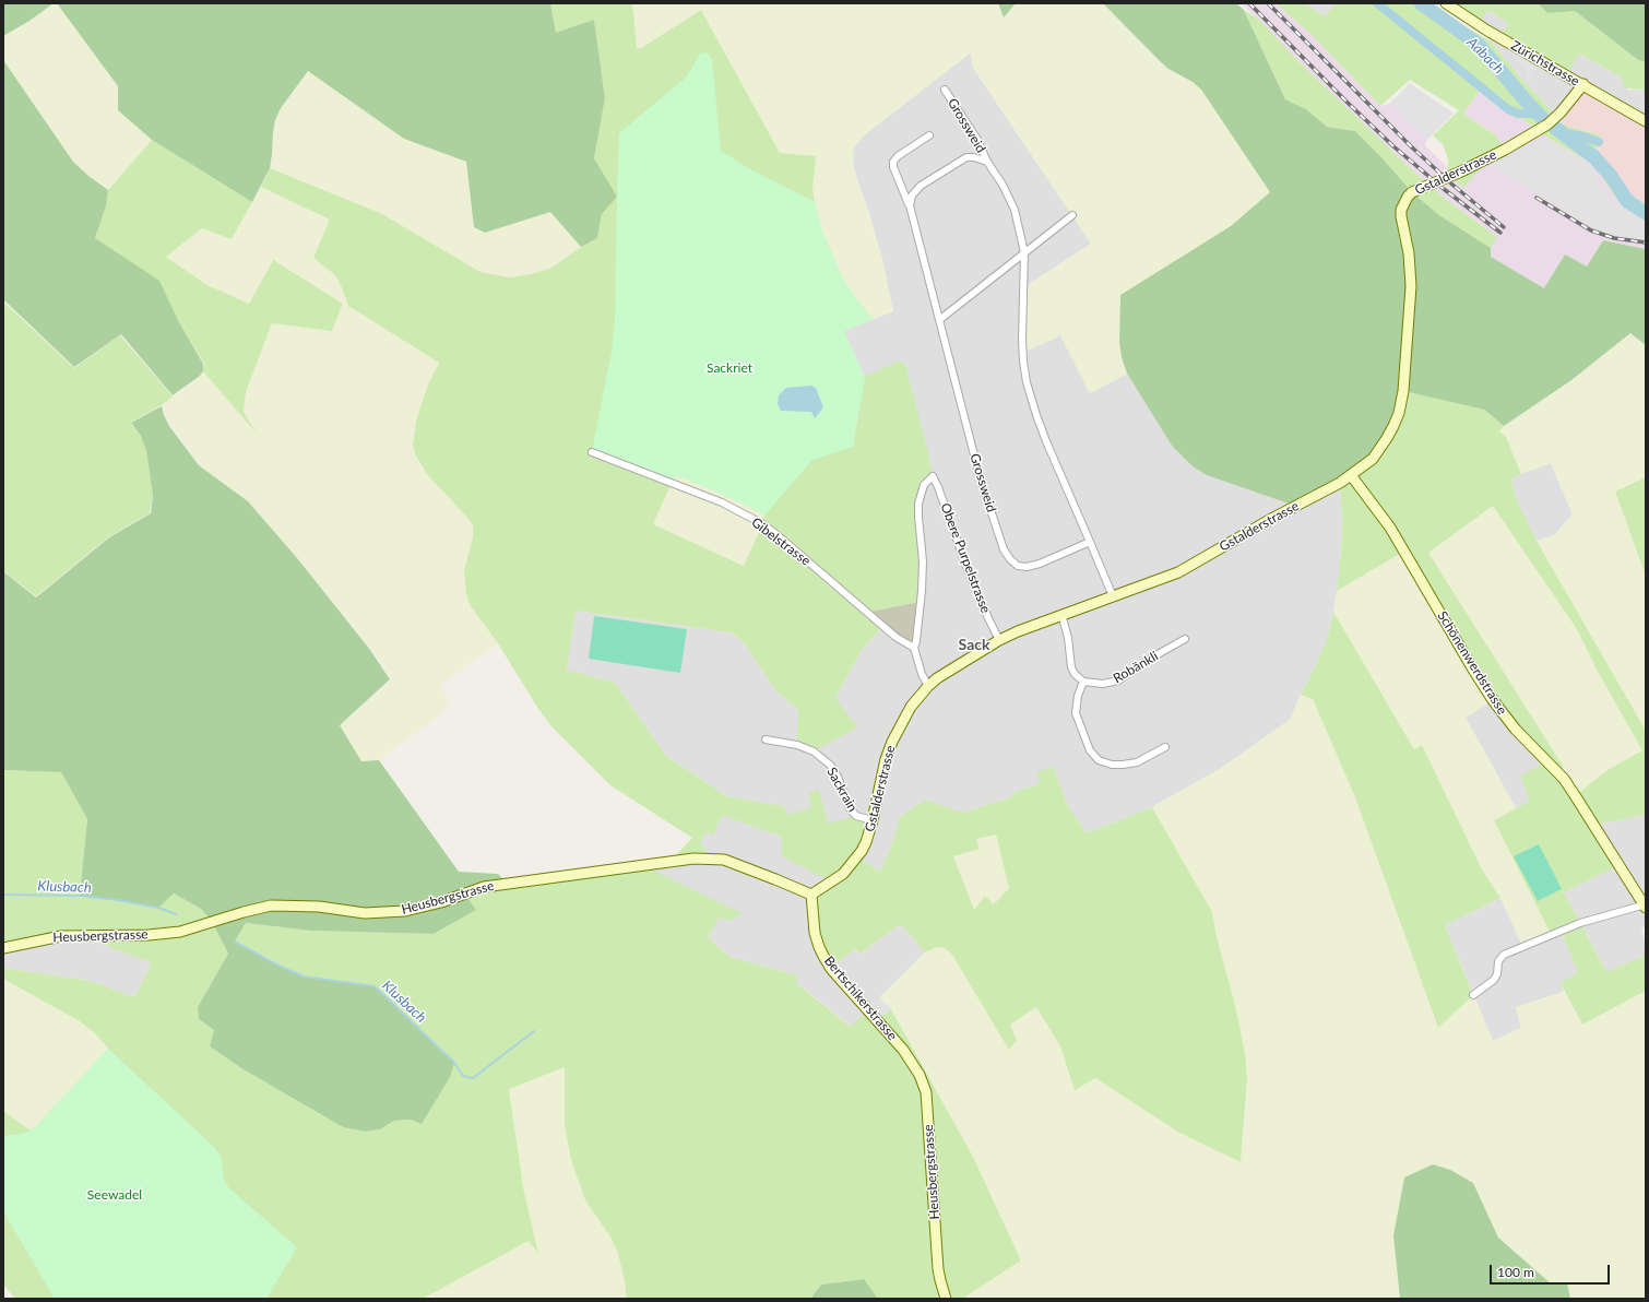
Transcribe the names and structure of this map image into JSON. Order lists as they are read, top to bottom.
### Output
{
  "streets": {
    "street": [
      "Zürichstrasse",
      "Grossweid",
      "Gstalderstrasse",
      "Gibelstrasse",
      "Obere Purpelstrasse",
      "Schönenwerdstrasse",
      "Robänkli",
      "Sackrain",
      "Heusbergstrasse",
      "Bertschikerstrasse"
    ]
  },
  "crossings": [
    ["Zürichstrasse", "Gstalderstrasse"],
    ["Grossweid", "Gstalderstrasse"],
    ["Gstalderstrasse", "Obere Purpelstrasse"],
    ["Gstalderstrasse", "Schönenwerdstrasse"],
    ["Gstalderstrasse", "Sackrain"],
    ["Gstalderstrasse", "Heusbergstrasse"],
    ["Gstalderstrasse", "Bertschikerstrasse"],
    ["Gibelstrasse", "Obere Purpelstrasse"],
    ["Heusbergstrasse", "Bertschikerstrasse"]
  ],
  "districts": ["Sack"],
  "water": ["Aabach", "Klusbach"],
  "parks": ["Sackriet", "Seewadel"],
  "scale_bar": "100 m"
}
